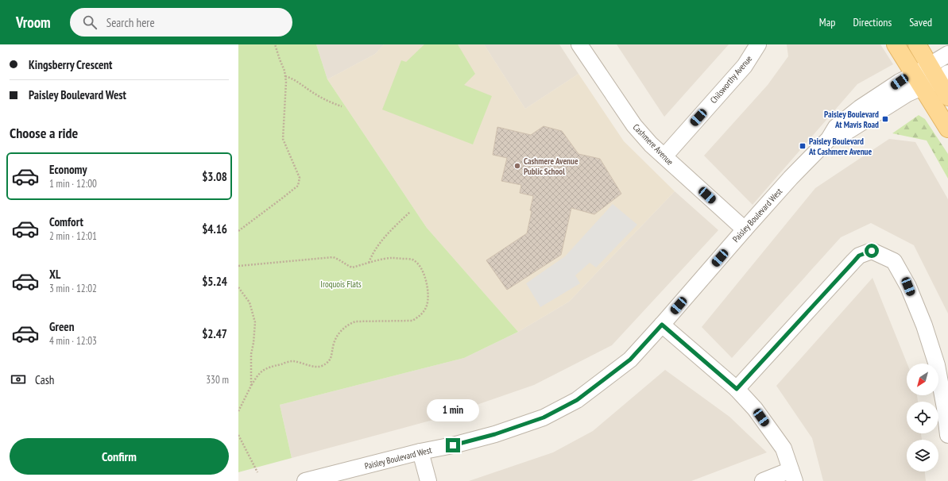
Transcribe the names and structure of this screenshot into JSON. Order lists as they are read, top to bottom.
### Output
{
  "streets": {
    "street": ["Chilsworthy Avenue", "Cashmere Avenue", "Paisley Boulevard West"]
  },
  "crossings": [
    ["Chilsworthy Avenue", "Cashmere Avenue"],
    ["Cashmere Avenue", "Paisley Boulevard West"]
  ],
  "parks": ["Iroquois Flats"],
  "places": {
    "transit": ["Paisley Boulevard At Mavis Road", "Paisley Boulevard At Cashmere Avenue"],
    "other": ["Cashmere Avenue Public School"]
  },
  "north": "bottom left",
  "page": {
    "header": "Vroom",
    "search": "Search here",
    "nav": ["Map", "Directions", "Saved"],
    "banner": ["Kingsberry Crescent", "Paisley Boulevard West"],
    "heading": "Choose a ride",
    "list": [
      {
        "name": "Economy",
        "note": "1 min · 12:00",
        "value": "$3.08"
      },
      {
        "name": "Comfort",
        "note": "2 min · 12:01",
        "value": "$4.16"
      },
      {
        "name": "XL",
        "note": "3 min · 12:02",
        "value": "$5.24"
      },
      {
        "name": "Green",
        "note": "4 min · 12:03",
        "value": "$2.47"
      }
    ],
    "pay": ["Cash", "330 m"],
    "bubble": "1 min",
    "buttons": "Confirm"
  }
}
